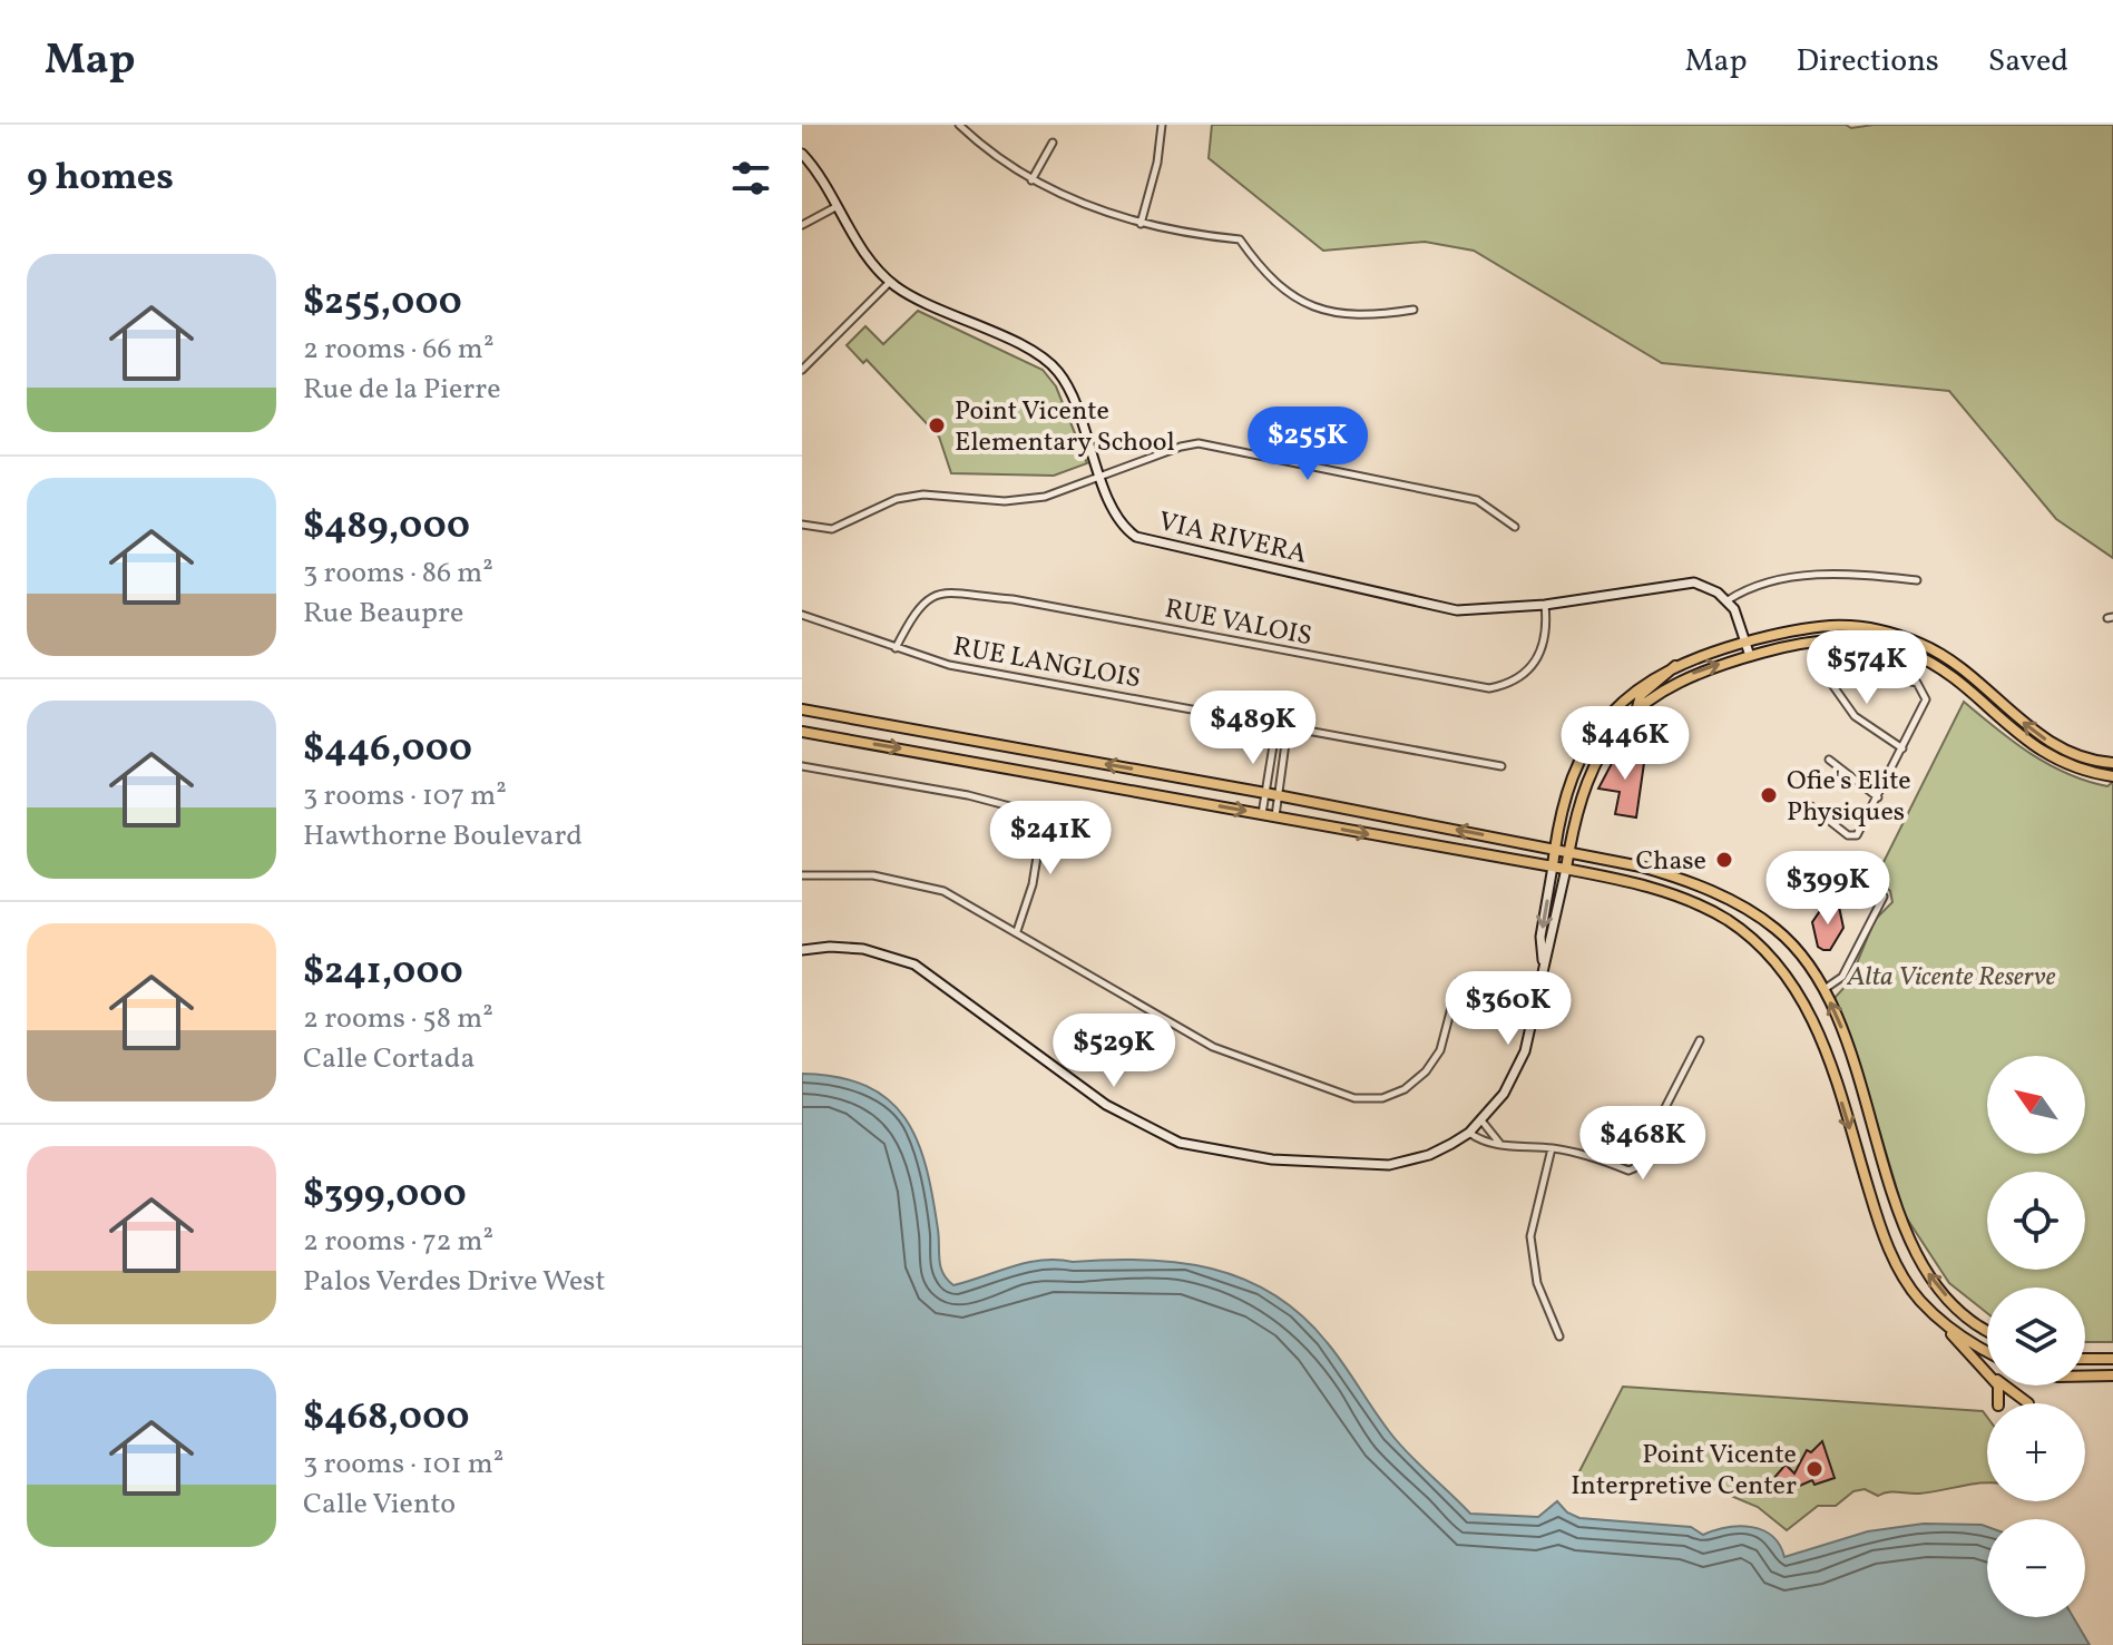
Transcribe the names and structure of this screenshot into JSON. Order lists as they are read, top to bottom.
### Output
{
  "streets": {
    "street": ["VIA RIVERA", "RUE VALOIS", "RUE LANGLOIS"]
  },
  "crossings": [
    ["VIA RIVERA", "RUE VALOIS"],
    ["RUE VALOIS", "RUE LANGLOIS"]
  ],
  "parks": ["Alta Vicente Reserve"],
  "places": [
    "Point Vicente Elementary School",
    "Ofie's Elite Physiques",
    "Chase",
    "Point Vicente Interpretive Center"
  ],
  "north": "top left",
  "page": {
    "header": "Map",
    "nav": ["Map", "Directions", "Saved"],
    "heading": "9 homes",
    "list": [
      {
        "name": "$255,000",
        "note": "2 rooms · 66 m² · Rue de la Pierre"
      },
      {
        "name": "$489,000",
        "note": "3 rooms · 86 m² · Rue Beaupre"
      },
      {
        "name": "$446,000",
        "note": "3 rooms · 107 m² · Hawthorne Boulevard"
      },
      {
        "name": "$241,000",
        "note": "2 rooms · 58 m² · Calle Cortada"
      },
      {
        "name": "$399,000",
        "note": "2 rooms · 72 m² · Palos Verdes Drive West"
      },
      {
        "name": "$468,000",
        "note": "3 rooms · 101 m² · Calle Viento"
      }
    ],
    "price": [
      "$255K",
      "$574K",
      "$489K",
      "$446K",
      "$241K",
      "$399K",
      "$360K",
      "$529K",
      "$468K"
    ],
    "map_buttons": ["+", "−"]
  }
}
